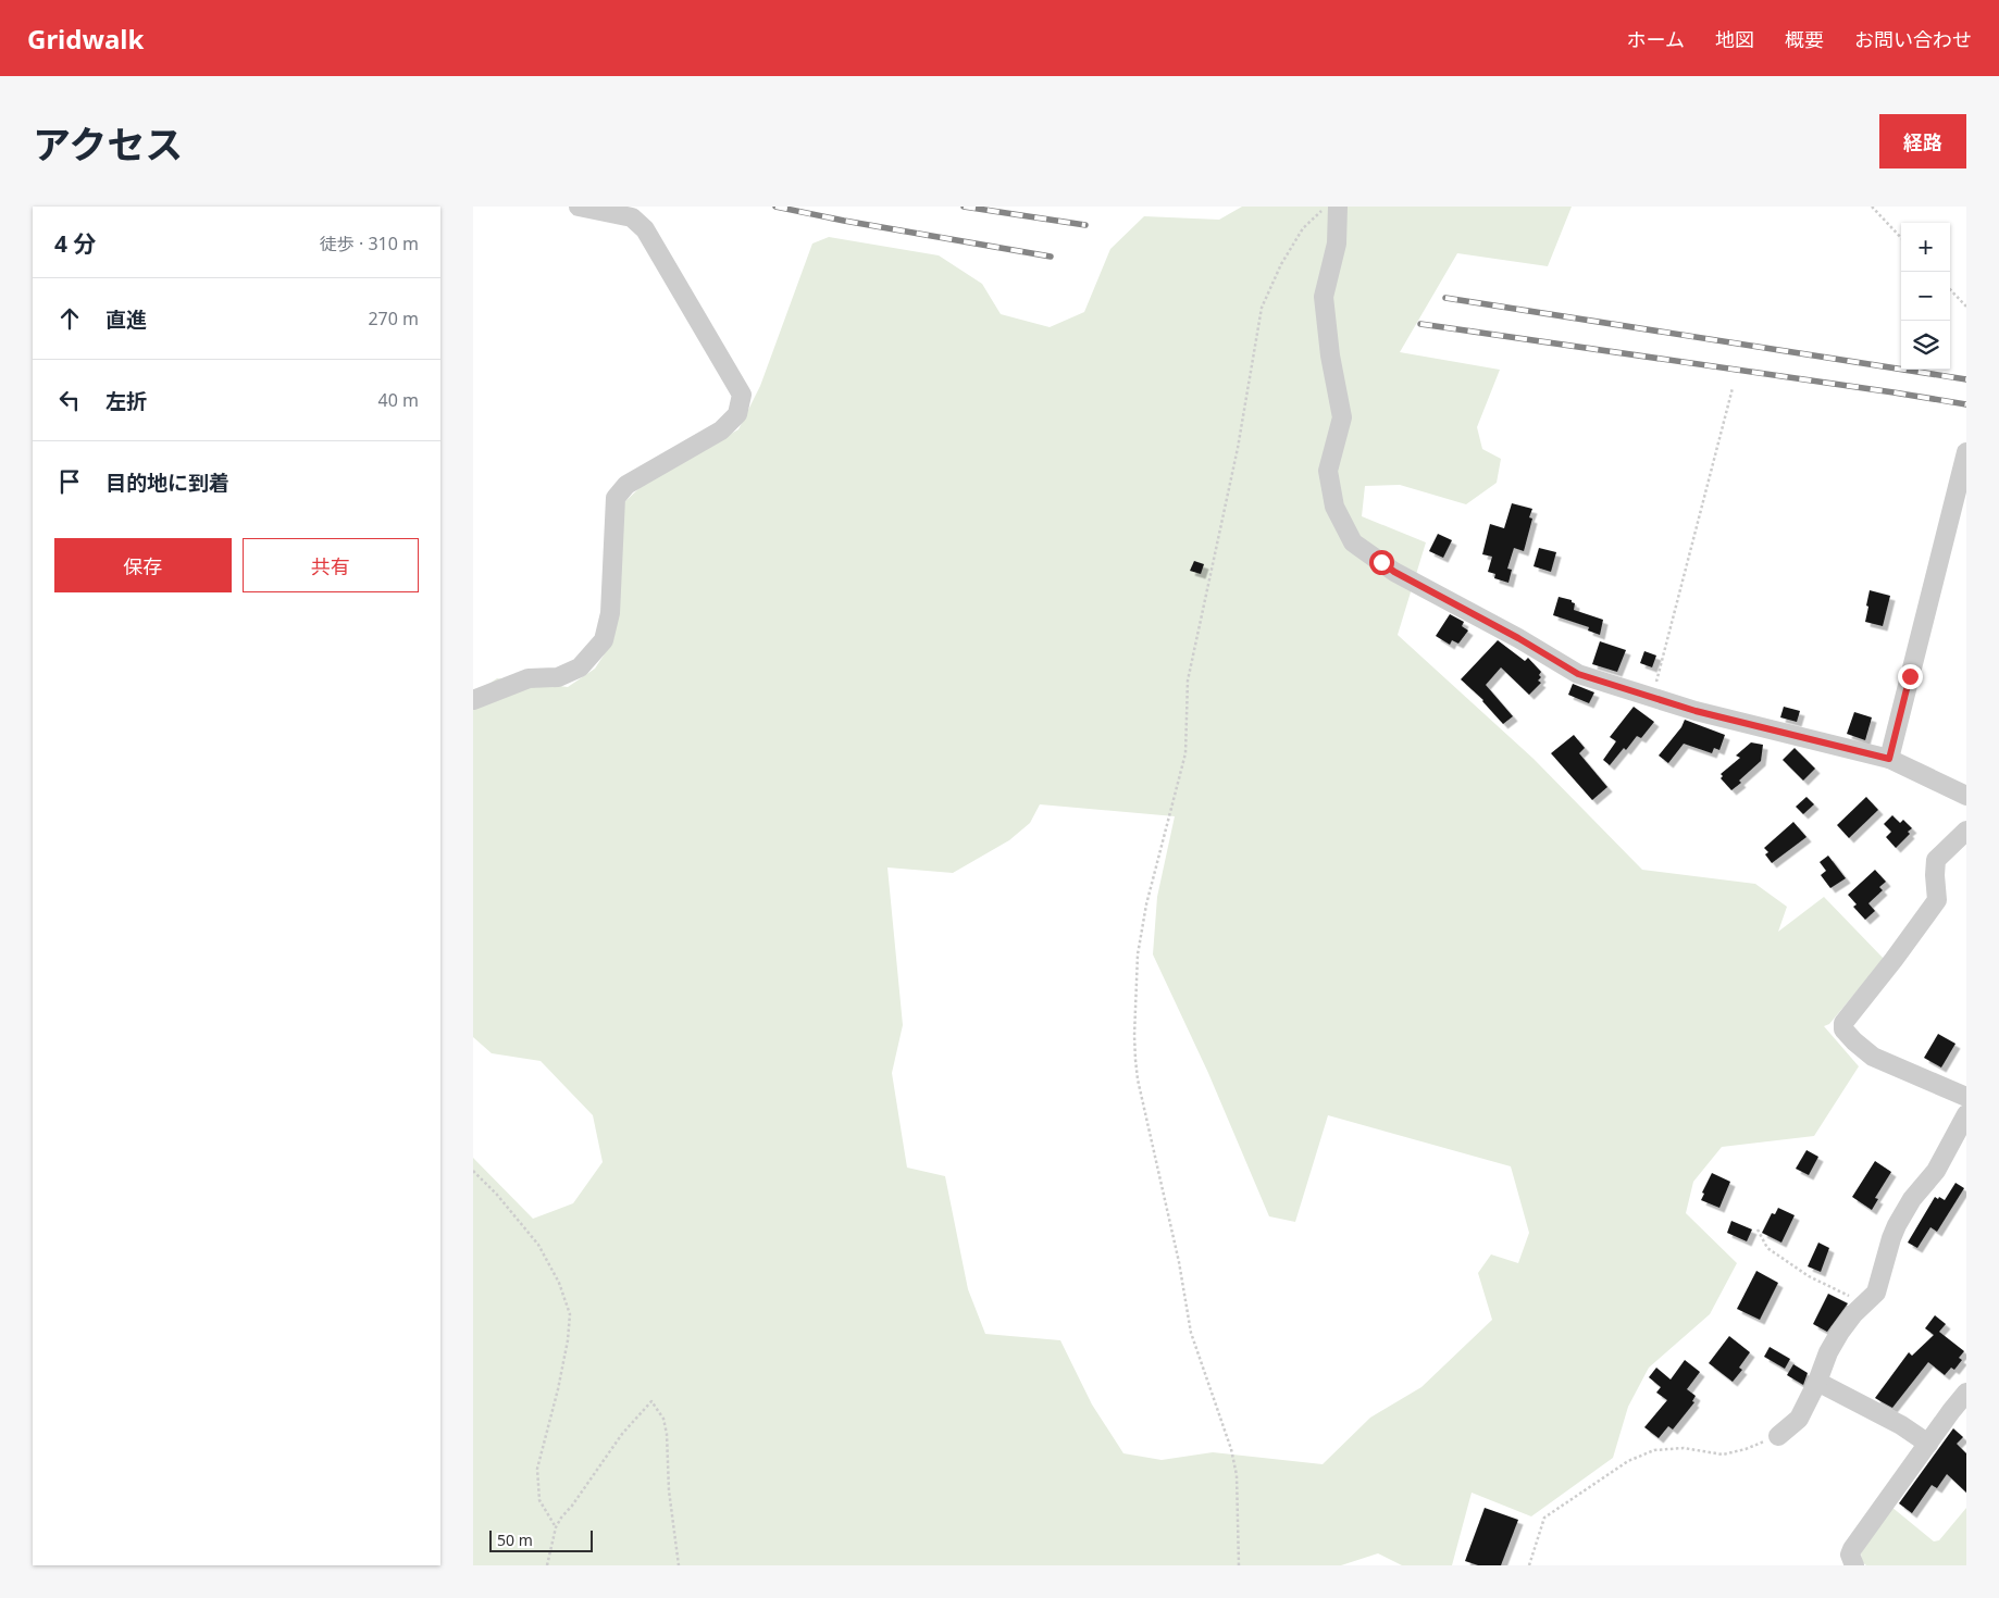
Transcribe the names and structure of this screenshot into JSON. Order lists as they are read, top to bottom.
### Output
{
  "scale_bar": "50 m",
  "page": {
    "header": "Gridwalk",
    "nav": [
      "ホーム",
      "地図",
      "概要",
      "お問い合わせ"
    ],
    "title": "アクセス",
    "buttons": [
      "経路",
      ["保存", "共有"]
    ],
    "heading": ["4 分", "徒歩 · 310 m"],
    "map_buttons": ["+", "−"],
    "list": [
      ["直進", "270 m"],
      ["左折", "40 m"],
      "目的地に到着"
    ],
    "scale": "50 m"
  }
}
